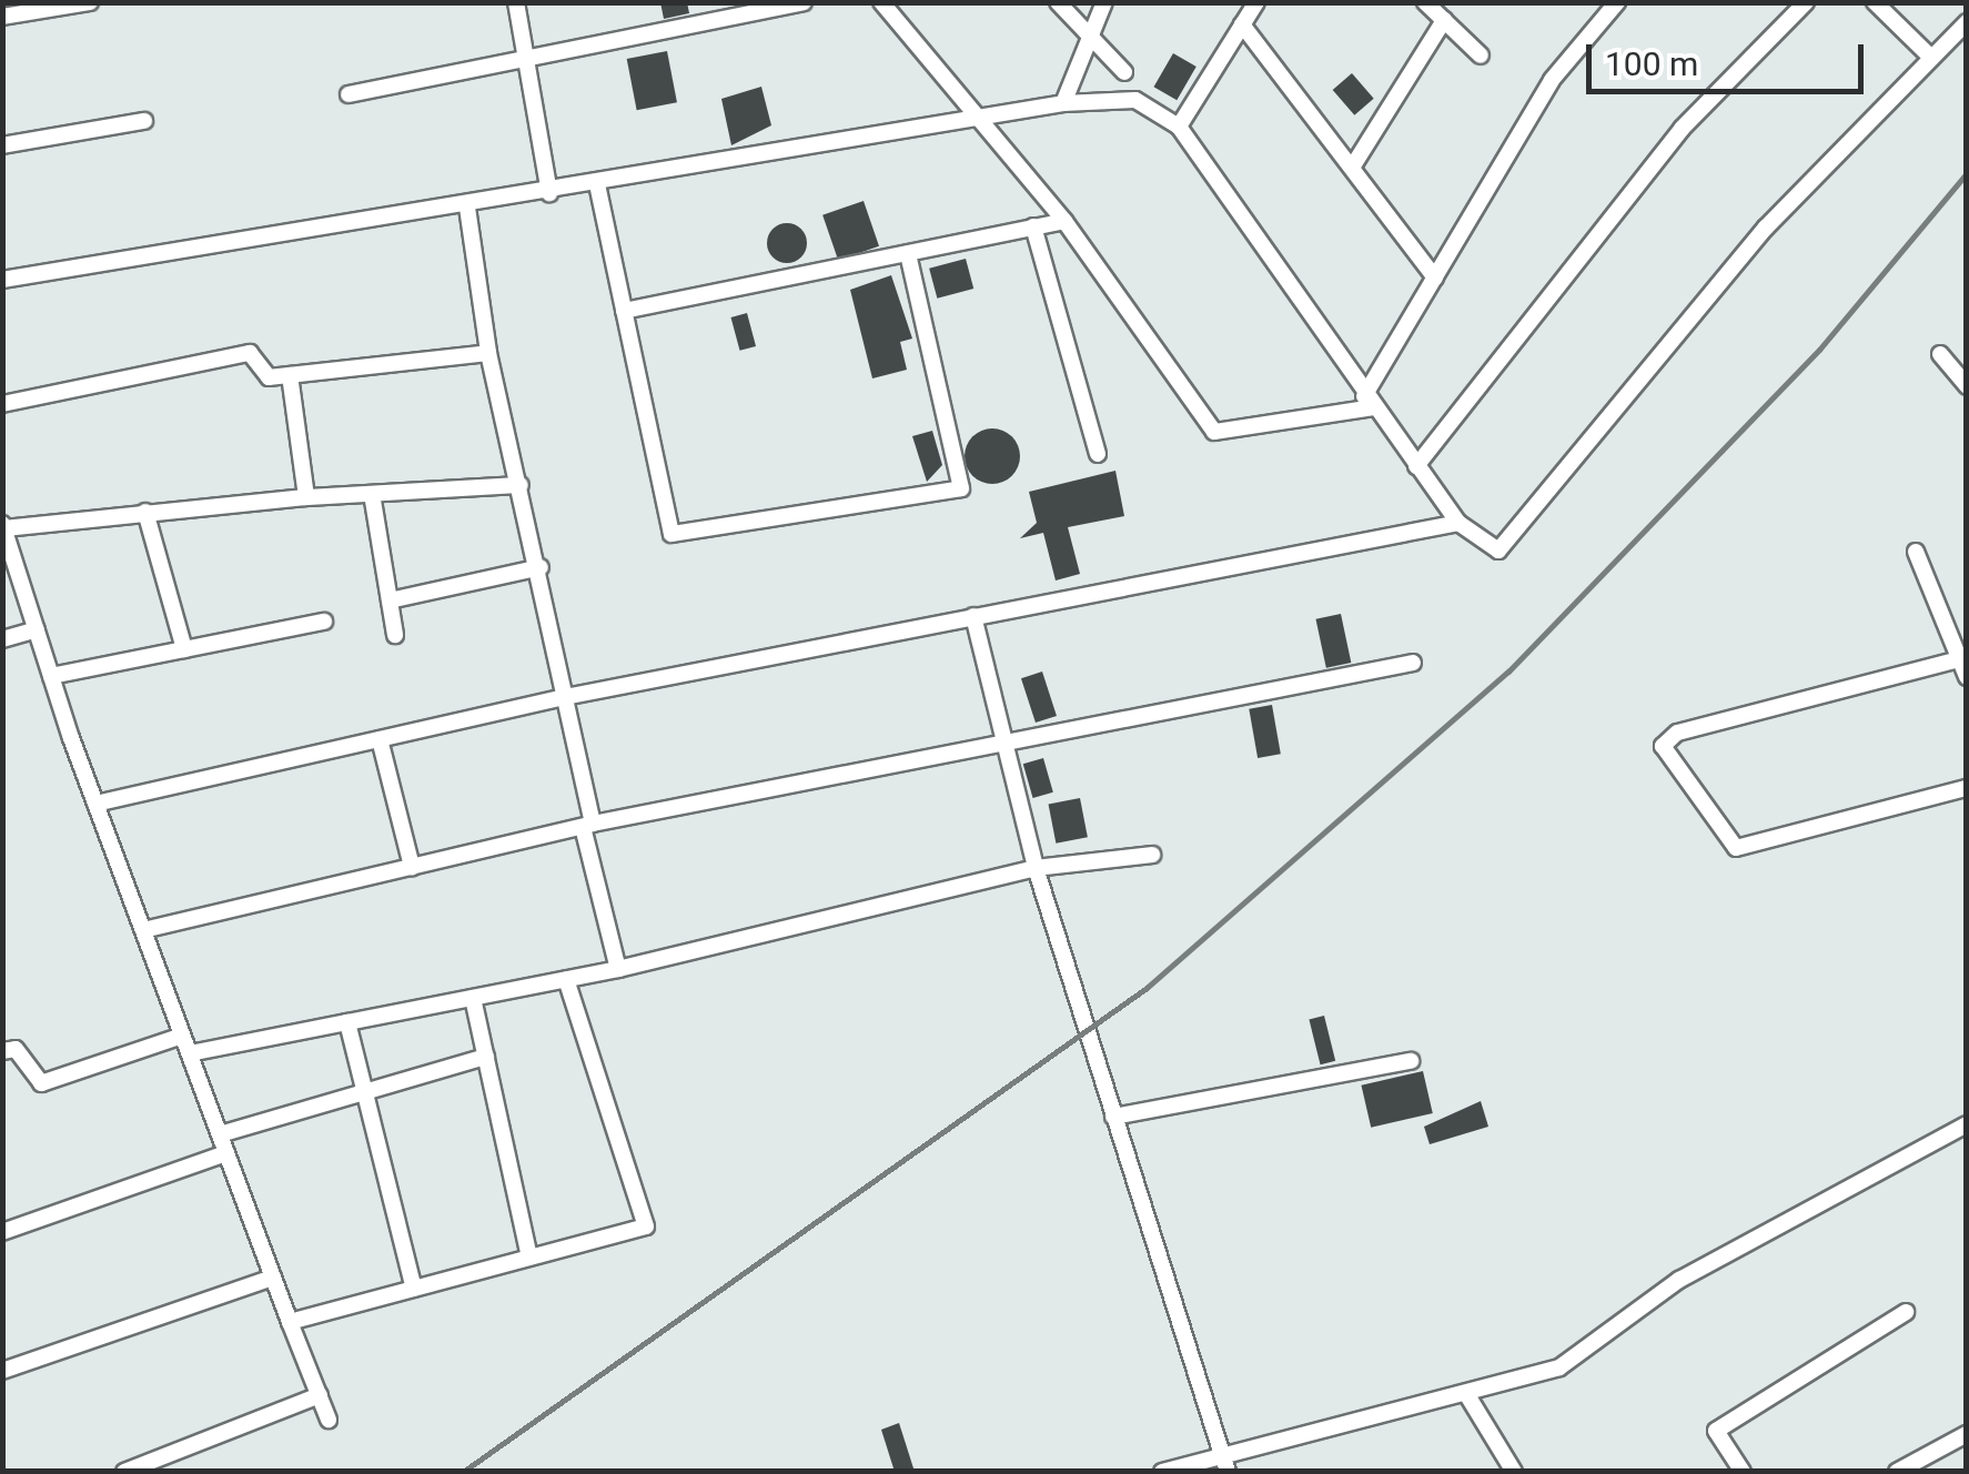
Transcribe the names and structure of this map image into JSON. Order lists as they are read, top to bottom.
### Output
{
  "scale_bar": "100 m"
}
